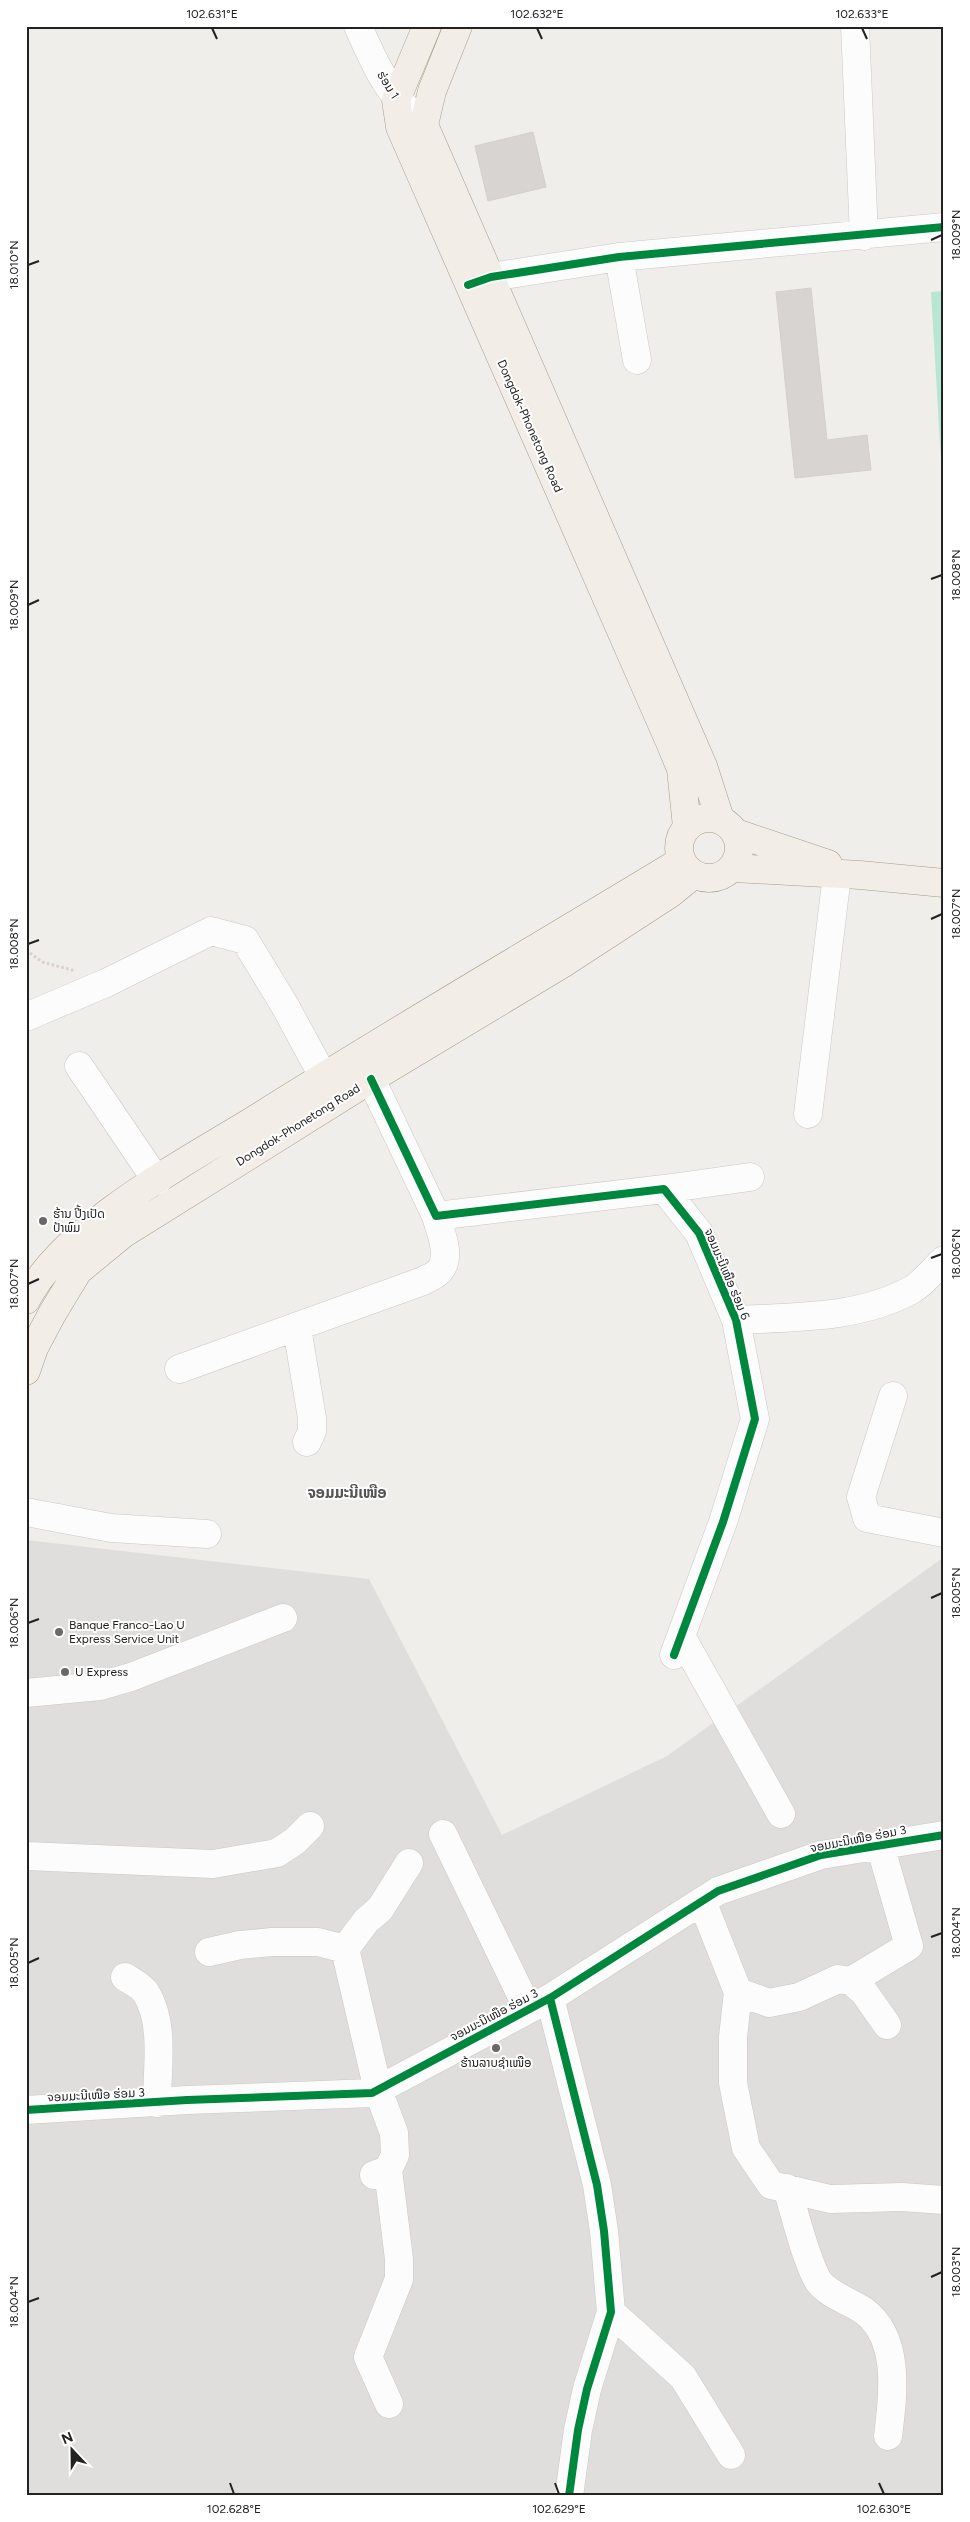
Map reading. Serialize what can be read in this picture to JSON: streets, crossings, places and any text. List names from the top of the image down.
{
  "streets": {
    "main road": ["Dongdok-Phonetong Road"],
    "street": ["ຮ່ອມ 1", "ຈອມມະນີເໜືອ ຮ່ອມ 6", "ຈອມມະນີເໜືອ ຮ່ອມ 3"]
  },
  "crossings": [
    ["ຮ່ອມ 1", "Dongdok-Phonetong Road"]
  ],
  "districts": ["ຈອມມະນີເໜືອ"],
  "places": [
    "ຮ້ານ ປີ້ງເປັດ ປ້າພົມ",
    "Banque Franco-Lao U Express Service Unit",
    "U Express",
    "ຮ້ານລາບຊຳເໜືອ"
  ],
  "north": "top",
  "coordinates": [
    "102.631°E",
    "102.632°E",
    "102.633°E",
    "18.009°N",
    "18.010°N",
    "18.008°N",
    "18.007°N",
    "18.006°N",
    "18.005°N",
    "18.004°N",
    "18.003°N",
    "102.628°E",
    "102.629°E",
    "102.630°E"
  ]
}
